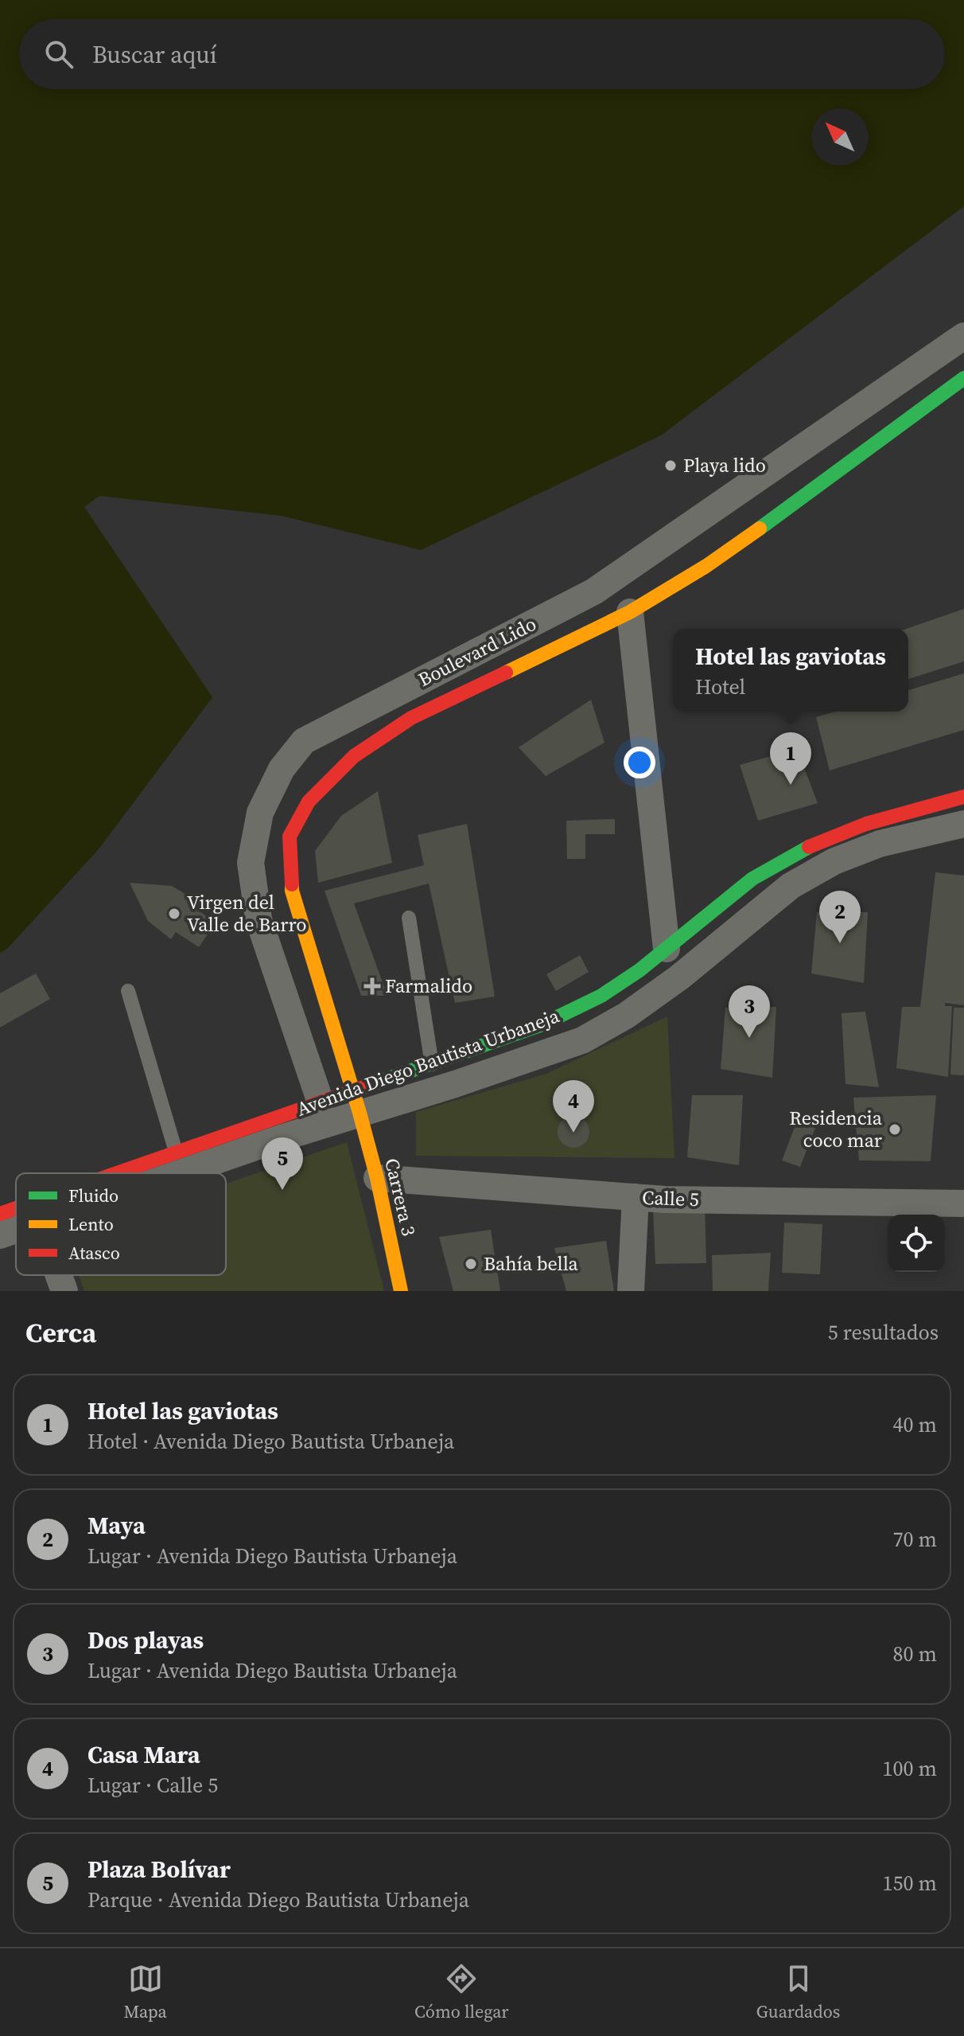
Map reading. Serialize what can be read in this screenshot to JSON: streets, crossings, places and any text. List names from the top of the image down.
{
  "streets": {
    "street": [
      "Boulevard Lido",
      "Avenida Diego Bautista Urbaneja",
      "Carrera 3",
      "Calle 5"
    ]
  },
  "crossings": [
    ["Boulevard Lido", "Avenida Diego Bautista Urbaneja"],
    ["Boulevard Lido", "Carrera 3"],
    ["Avenida Diego Bautista Urbaneja", "Carrera 3"],
    ["Carrera 3", "Calle 5"]
  ],
  "places": {
    "other": [
      "Playa lido",
      "Virgen del Valle de Barro",
      "Residencia coco mar",
      "Bahía bella"
    ],
    "health": ["Farmalido"]
  },
  "legend": ["Fluido", "Lento", "Atasco"],
  "north": "top left",
  "page": {
    "search": "Buscar aquí",
    "popup": ["Hotel las gaviotas", "Hotel"],
    "pins": [
      "1",
      "2",
      "3",
      "4",
      "5"
    ],
    "heading": ["Cerca", "5 resultados"],
    "list": [
      {
        "mark": "1",
        "name": "Hotel las gaviotas",
        "note": "Hotel · Avenida Diego Bautista Urbaneja",
        "value": "40 m"
      },
      {
        "mark": "2",
        "name": "Maya",
        "note": "Lugar · Avenida Diego Bautista Urbaneja",
        "value": "70 m"
      },
      {
        "mark": "3",
        "name": "Dos playas",
        "note": "Lugar · Avenida Diego Bautista Urbaneja",
        "value": "80 m"
      },
      {
        "mark": "4",
        "name": "Casa Mara",
        "note": "Lugar · Calle 5",
        "value": "100 m"
      },
      {
        "mark": "5",
        "name": "Plaza Bolívar",
        "note": "Parque · Avenida Diego Bautista Urbaneja",
        "value": "150 m"
      }
    ],
    "nav": ["Mapa", "Cómo llegar", "Guardados"]
  }
}
